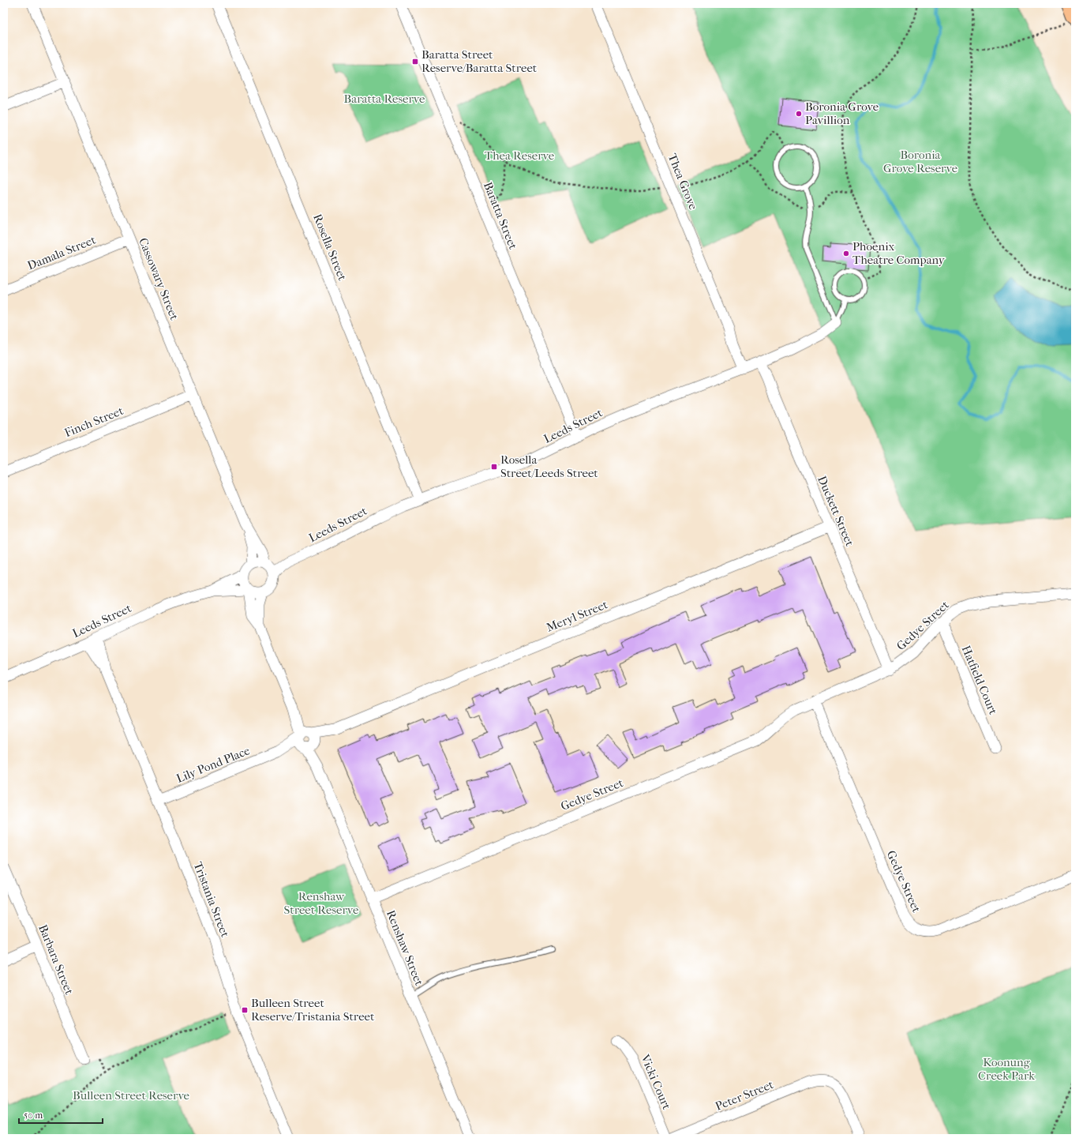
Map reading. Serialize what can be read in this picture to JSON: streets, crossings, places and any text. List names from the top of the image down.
{
  "streets": {
    "street": [
      "Thea Grove",
      "Baratta Street",
      "Rosella Street",
      "Damala Street",
      "Cassowary Street",
      "Finch Street",
      "Leeds Street",
      "Duckett Street",
      "Meryl Street",
      "Gedye Street",
      "Hatfield Court",
      "Lily Pond Place",
      "Tristania Street",
      "Renshaw Street",
      "Barbara Street",
      "Vicki Court",
      "Peter Street"
    ]
  },
  "crossings": [
    ["Thea Grove", "Leeds Street"],
    ["Baratta Street", "Leeds Street"],
    ["Rosella Street", "Leeds Street"],
    ["Damala Street", "Cassowary Street"],
    ["Cassowary Street", "Finch Street"],
    ["Cassowary Street", "Leeds Street"],
    ["Leeds Street", "Duckett Street"],
    ["Leeds Street", "Tristania Street"],
    ["Duckett Street", "Meryl Street"],
    ["Duckett Street", "Gedye Street"],
    ["Meryl Street", "Lily Pond Place"],
    ["Meryl Street", "Renshaw Street"],
    ["Gedye Street", "Hatfield Court"],
    ["Gedye Street", "Renshaw Street"],
    ["Lily Pond Place", "Tristania Street"],
    ["Lily Pond Place", "Renshaw Street"]
  ],
  "parks": [
    "Baratta Reserve",
    "Boronia Grove Reserve",
    "Thea Reserve",
    "Renshaw Street Reserve",
    "Koonung Creek Park",
    "Bulleen Street Reserve"
  ],
  "places": {
    "transit": ["Baratta Street Reserve/Baratta Street", "Rosella Street/Leeds Street", "Bulleen Street Reserve/Tristania Street"],
    "other": ["Boronia Grove Pavillion", "Phoenix Theatre Company"]
  },
  "scale_bar": "50 m"
}
